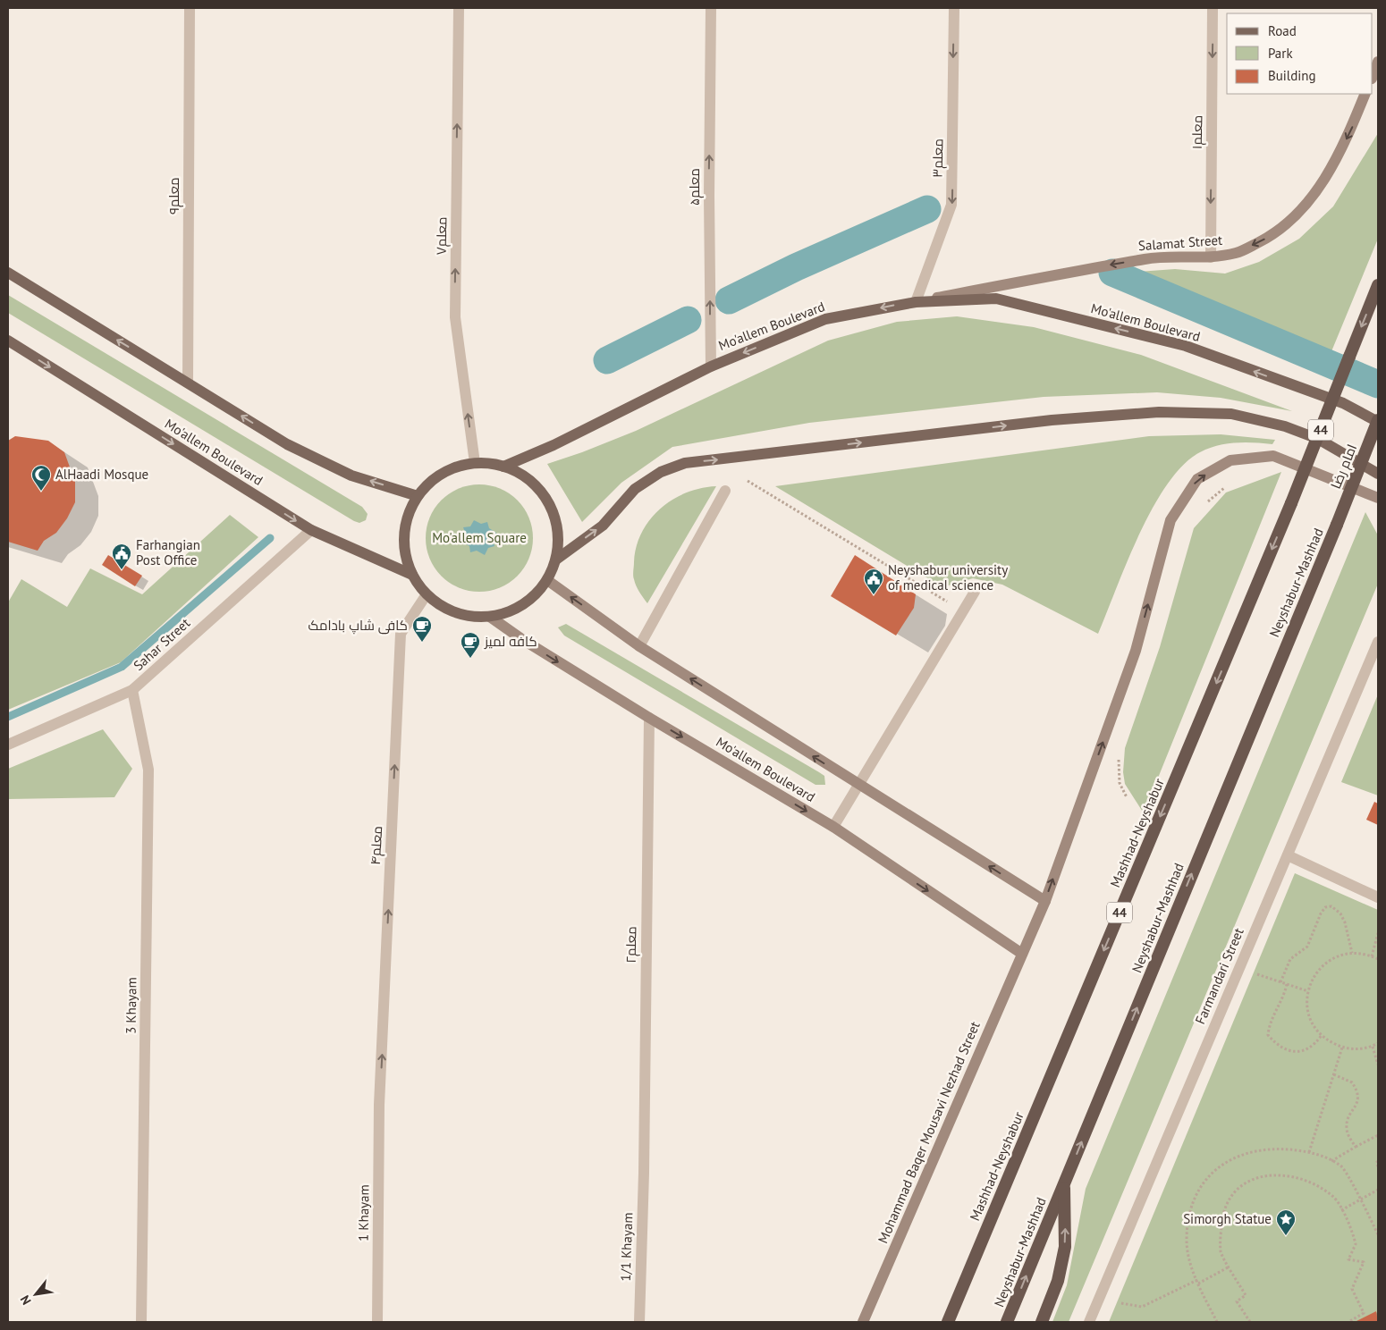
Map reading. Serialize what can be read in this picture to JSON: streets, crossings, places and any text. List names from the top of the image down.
{
  "streets": {
    "highway": [
      "44",
      "امام رضا",
      "Neyshabur-Mashhad",
      "Mashhad-Neyshabur"
    ],
    "main road": ["Salamat Street", "Mo'allem Boulevard", "Mohammad Baqer Mousavi Nezhad Street"],
    "street": [
      "معلم۱",
      "معلم۳",
      "معلم۵",
      "معلم۹",
      "معلم۷",
      "Sahar Street",
      "معلم۴",
      "معلم۲",
      "Farmandari Street",
      "3 Khayam",
      "1 Khayam",
      "1/1 Khayam"
    ]
  },
  "crossings": [
    ["معلم۱", "Salamat Street"],
    ["معلم۳", "Salamat Street"],
    ["معلم۳", "Mo'allem Boulevard"],
    ["معلم۵", "Mo'allem Boulevard"],
    ["معلم۷", "Mo'allem Boulevard"],
    ["معلم۷", "معلم۴"],
    ["Salamat Street", "Mo'allem Boulevard"],
    ["Mo'allem Boulevard", "امام رضا"],
    ["Mo'allem Boulevard", "Sahar Street"],
    ["Mo'allem Boulevard", "معلم۴"],
    ["Mo'allem Boulevard", "معلم۲"],
    ["Mo'allem Boulevard", "Mohammad Baqer Mousavi Nezhad Street"],
    ["امام رضا", "Neyshabur-Mashhad"],
    ["Sahar Street", "3 Khayam"],
    ["معلم۴", "1 Khayam"],
    ["معلم۲", "1/1 Khayam"]
  ],
  "one_way": [
    "معلم۱",
    "معلم۳",
    "معلم۵",
    "معلم۷",
    "Salamat Street",
    "Neyshabur-Mashhad",
    "Mashhad-Neyshabur",
    "معلم۴",
    "Mohammad Baqer Mousavi Nezhad Street"
  ],
  "parks": ["Mo'allem Square"],
  "places": {
    "mosque": ["AlHaadi Mosque"],
    "public building": ["Farhangian Post Office", "Neyshabur university of medical science"],
    "cafe": ["کافی شاپ بادامک", "کافه لمیز"],
    "place": ["Simorgh Statue"]
  },
  "legend": ["Road", "Park", "Building"],
  "north": "bottom left"
}
